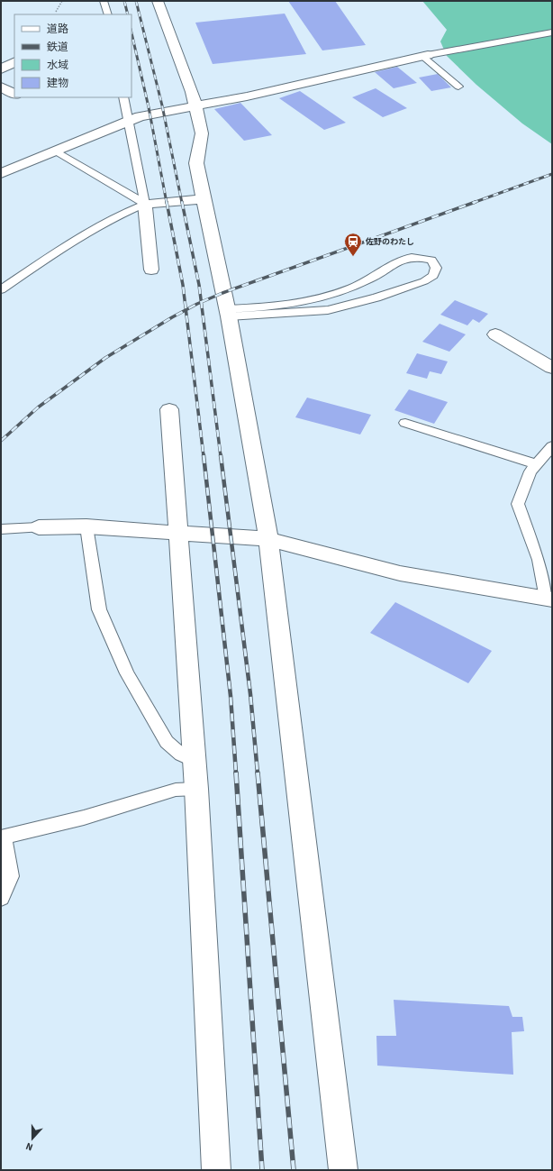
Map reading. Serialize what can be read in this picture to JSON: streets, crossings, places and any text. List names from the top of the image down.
{
  "places": {
    "station": ["佐野のわたし"]
  },
  "legend": [
    "道路",
    "鉄道",
    "水域",
    "建物"
  ],
  "north": "bottom"
}
